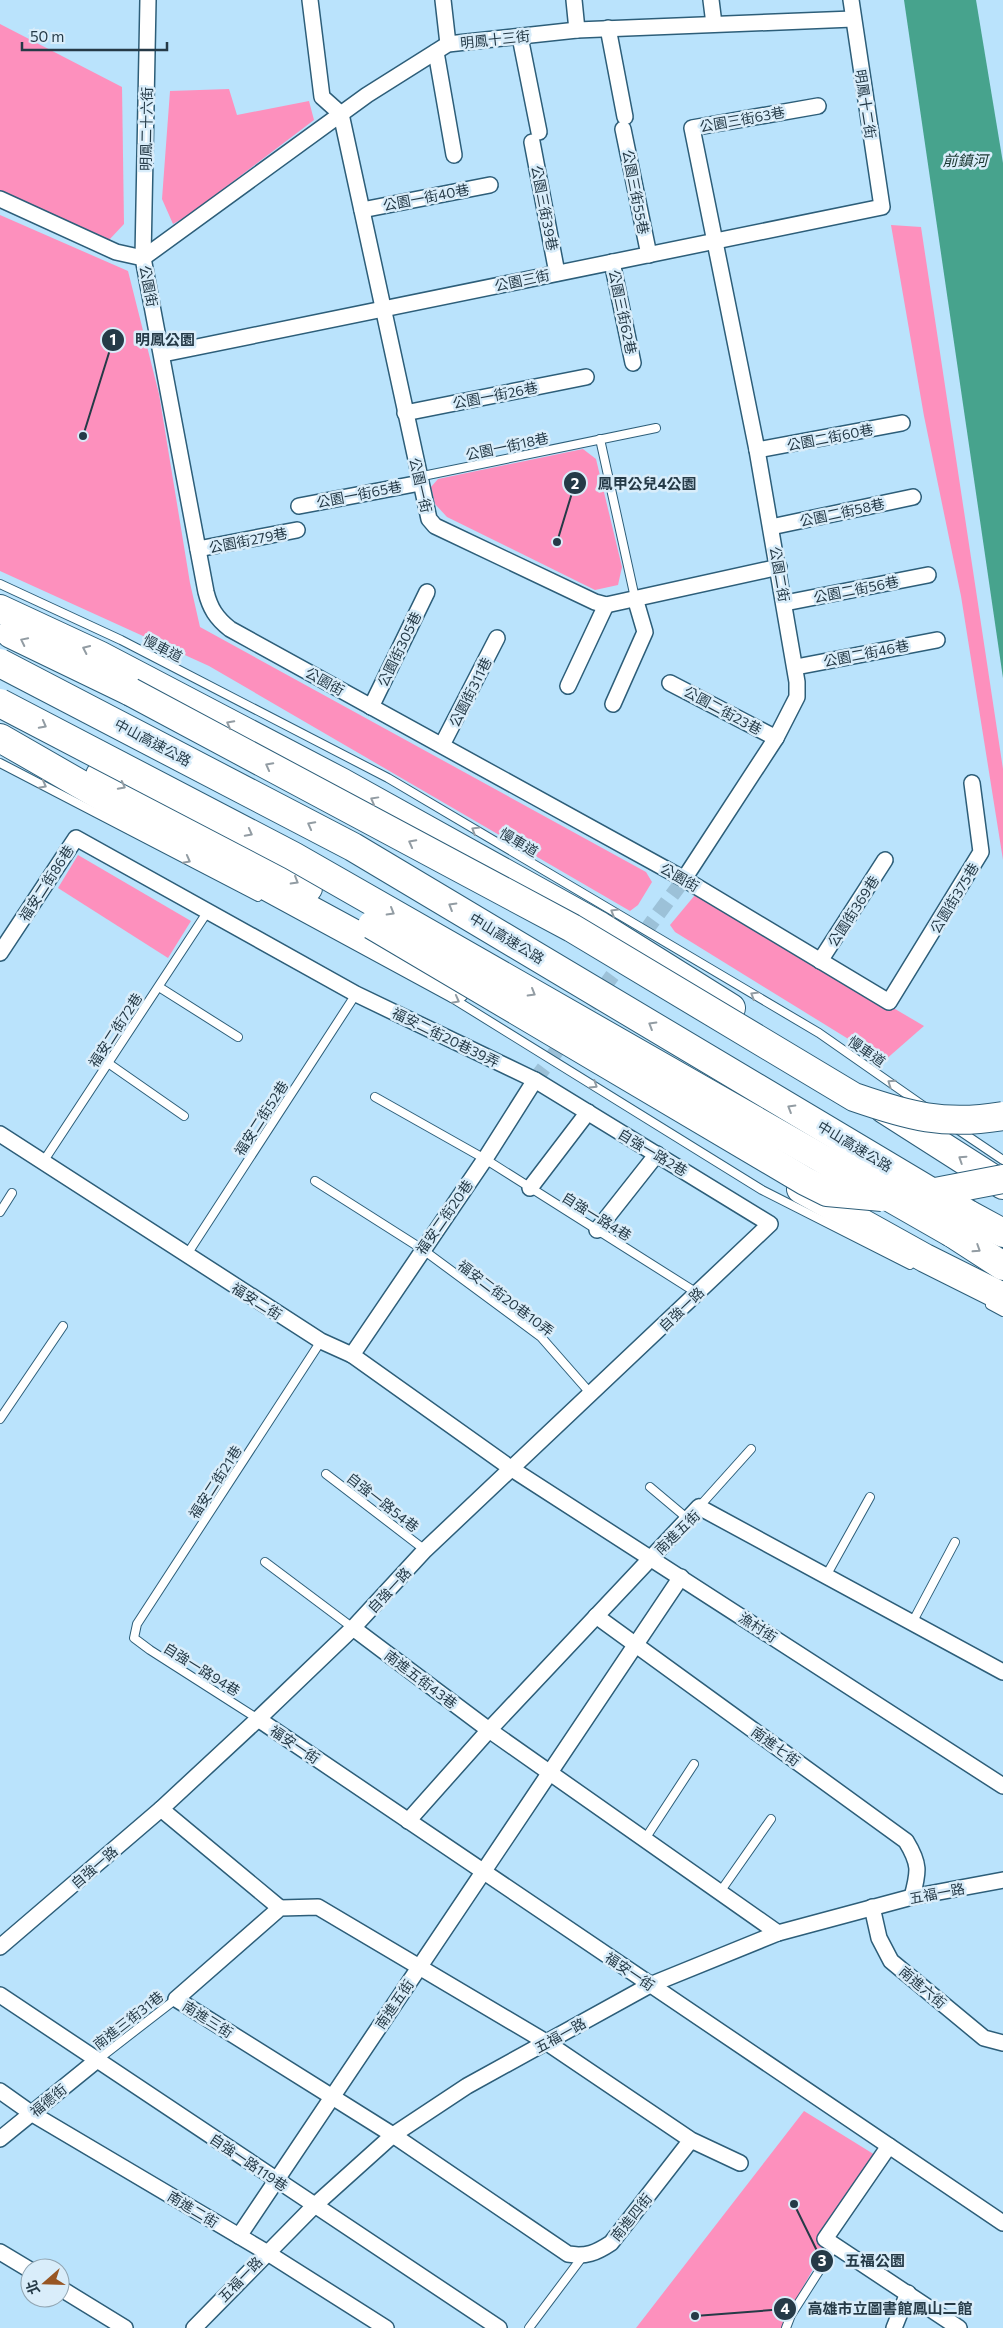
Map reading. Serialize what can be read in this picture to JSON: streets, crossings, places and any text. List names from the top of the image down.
{
  "streets": {
    "highway": ["中山高速公路"],
    "street": [
      "明鳳十三街",
      "明鳳十二街",
      "公園三街63巷",
      "明鳳二十六街",
      "公園三街55巷",
      "公園一街40巷",
      "公園三街39巷",
      "公園三街",
      "公園街",
      "公園三街62巷",
      "公園一街26巷",
      "公園二街60巷",
      "公園一街",
      "公園一街65巷",
      "公園二街58巷",
      "公園街279巷",
      "公園二街",
      "公園二街56巷",
      "公園街305巷",
      "公園二街46巷",
      "公園街311巷",
      "公園二街23巷",
      "福安二街86巷",
      "公園街375巷",
      "公園街369巷",
      "福安二街20巷39弄",
      "自強一路2巷",
      "福安二街20巷",
      "福安二街",
      "自強一路",
      "南進五街",
      "漁村街",
      "南進五街43巷",
      "福安一街",
      "南進七街",
      "五福一路",
      "南進六街",
      "南進三街",
      "福德街",
      "自強一路119巷",
      "南進二街",
      "南進四街"
    ],
    "lane": [
      "公園一街18巷",
      "慢車道",
      "福安二街72巷",
      "福安二街52巷",
      "自強一路4巷",
      "福安二街20巷10弄",
      "福安二街21巷",
      "自強一路54巷",
      "自強一路94巷",
      "南進三街31巷"
    ]
  },
  "crossings": [
    ["明鳳十三街", "明鳳十二街"],
    ["明鳳十三街", "明鳳二十六街"],
    ["明鳳十三街", "公園三街55巷"],
    ["明鳳十三街", "公園三街39巷"],
    ["明鳳十三街", "公園街"],
    ["明鳳十三街", "公園一街"],
    ["明鳳十二街", "公園三街"],
    ["公園三街63巷", "公園三街"],
    ["公園三街63巷", "公園二街"],
    ["明鳳二十六街", "公園街"],
    ["公園三街55巷", "公園三街"],
    ["公園一街40巷", "公園一街"],
    ["公園三街39巷", "公園三街"],
    ["公園三街", "公園街"],
    ["公園三街", "公園三街62巷"],
    ["公園三街", "公園一街"],
    ["公園三街", "公園二街"],
    ["公園街", "公園街279巷"],
    ["公園街", "公園二街"],
    ["公園街", "公園街305巷"],
    ["公園街", "公園街311巷"],
    ["公園街", "公園街375巷"],
    ["公園街", "公園街369巷"],
    ["公園一街26巷", "公園一街"],
    ["公園二街60巷", "公園二街"],
    ["公園一街18巷", "公園一街"],
    ["公園一街18巷", "公園一街65巷"],
    ["公園一街", "公園一街65巷"],
    ["公園二街58巷", "公園二街"],
    ["公園二街", "公園二街56巷"],
    ["公園二街", "公園二街46巷"],
    ["公園二街", "公園二街23巷"],
    ["福安二街86巷", "福安二街20巷39弄"],
    ["福安二街72巷", "福安二街20巷39弄"],
    ["福安二街72巷", "福安二街"],
    ["福安二街20巷39弄", "福安二街52巷"],
    ["福安二街20巷39弄", "自強一路2巷"],
    ["福安二街20巷39弄", "福安二街20巷"],
    ["福安二街52巷", "福安二街"],
    ["自強一路2巷", "福安二街20巷"],
    ["自強一路2巷", "自強一路"],
    ["自強一路4巷", "福安二街20巷"],
    ["自強一路4巷", "自強一路"],
    ["福安二街20巷", "福安二街20巷10弄"],
    ["福安二街20巷", "福安二街"],
    ["福安二街20巷10弄", "自強一路"],
    ["福安二街", "自強一路"],
    ["福安二街", "福安二街21巷"],
    ["福安二街", "漁村街"],
    ["自強一路", "自強一路54巷"],
    ["自強一路", "漁村街"],
    ["自強一路", "自強一路94巷"],
    ["自強一路", "南進五街43巷"],
    ["自強一路", "福安一街"],
    ["福安二街21巷", "自強一路94巷"],
    ["南進五街", "漁村街"],
    ["南進五街", "南進五街43巷"],
    ["南進五街", "福安一街"],
    ["南進五街", "南進七街"],
    ["南進五街", "南進三街"],
    ["南進五街", "自強一路119巷"],
    ["南進五街", "南進二街"],
    ["自強一路94巷", "福安一街"],
    ["福安一街", "五福一路"],
    ["南進七街", "五福一路"],
    ["五福一路", "南進六街"],
    ["五福一路", "自強一路119巷"],
    ["五福一路", "南進二街"],
    ["南進三街", "南進三街31巷"],
    ["南進三街31巷", "福德街"],
    ["南進三街31巷", "自強一路119巷"],
    ["福德街", "自強一路119巷"],
    ["福德街", "南進二街"]
  ],
  "one_way": ["慢車道"],
  "water": ["前鎮河"],
  "places": [
    "明鳳公園",
    "鳳甲公兒4公園",
    "五福公園",
    "高雄市立圖書館鳳山二館"
  ],
  "scale_bar": "50 m",
  "north": "left"
}
